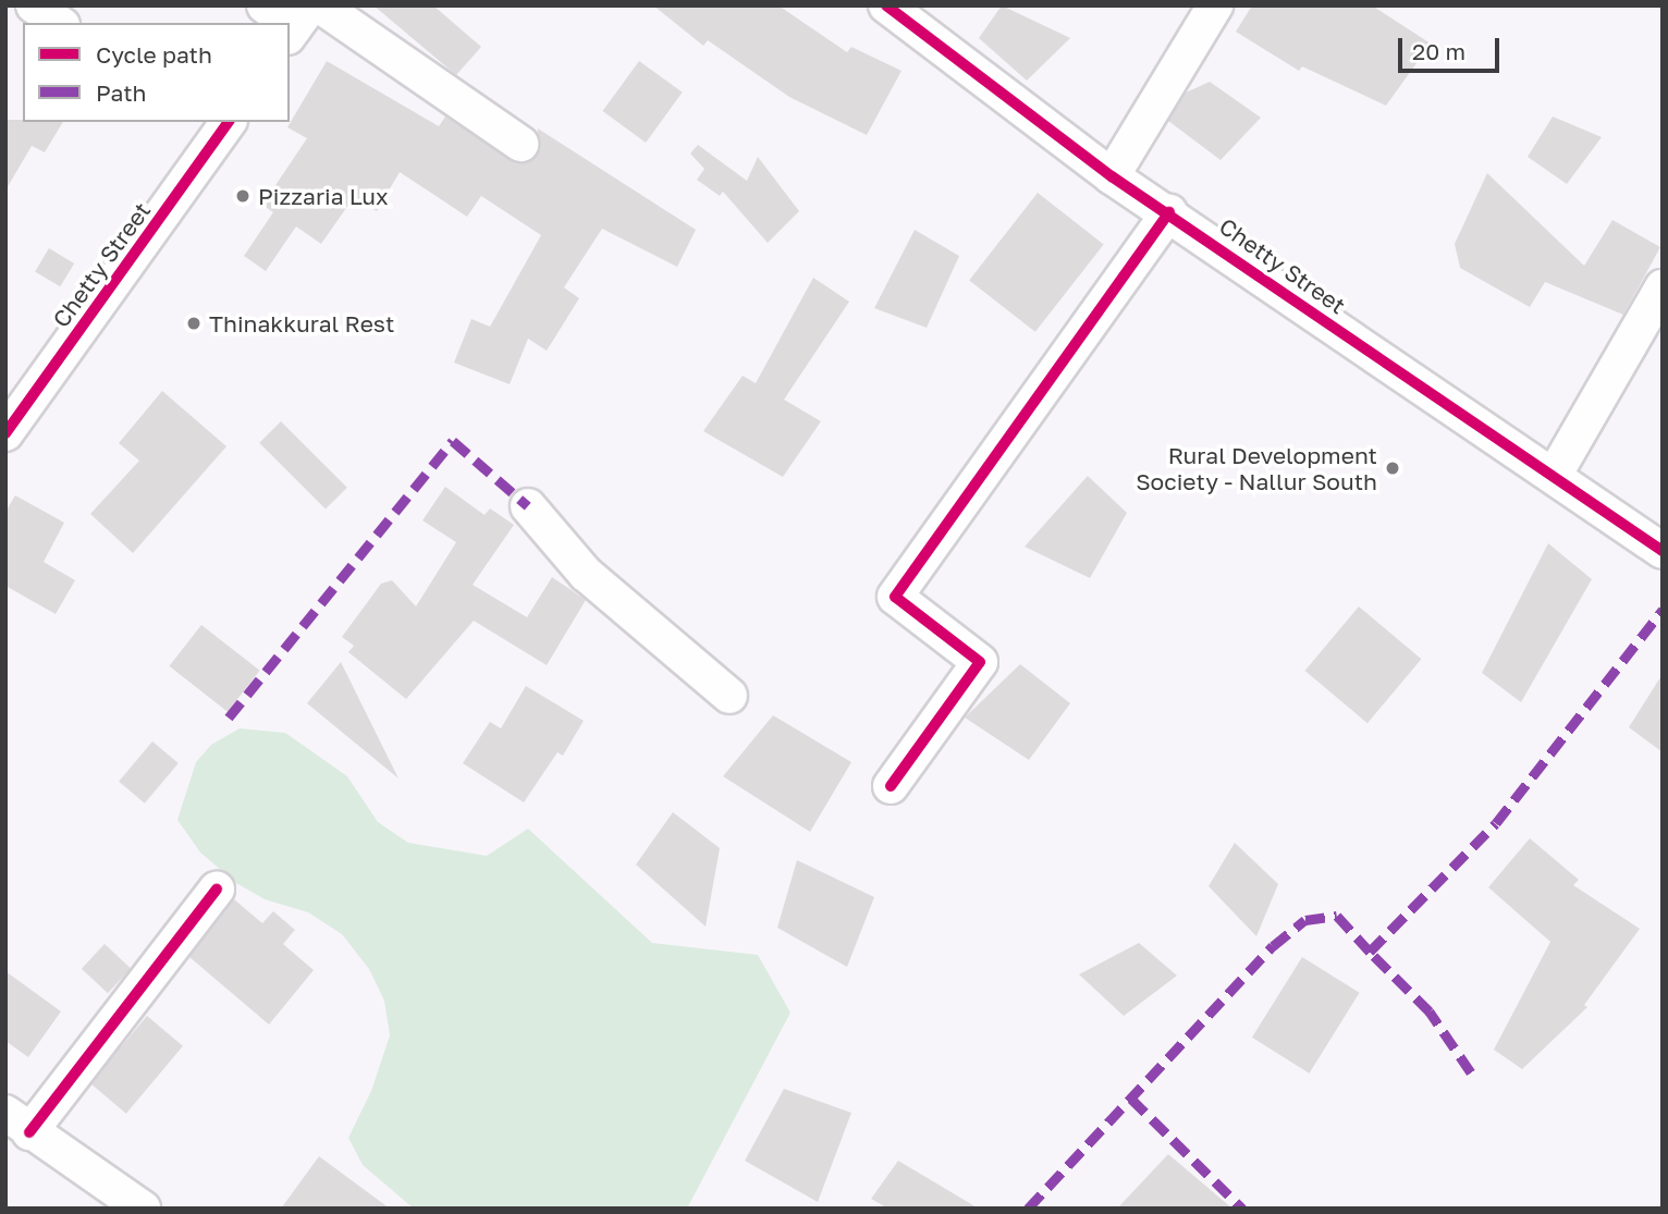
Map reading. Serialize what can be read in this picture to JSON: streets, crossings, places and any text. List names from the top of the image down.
{
  "streets": {
    "street": ["Chetty Street"]
  },
  "places": ["Pizzaria Lux", "Thinakkural Rest", "Rural Development Society - Nallur South"],
  "legend": ["Cycle path", "Path"],
  "scale_bar": "20 m"
}
